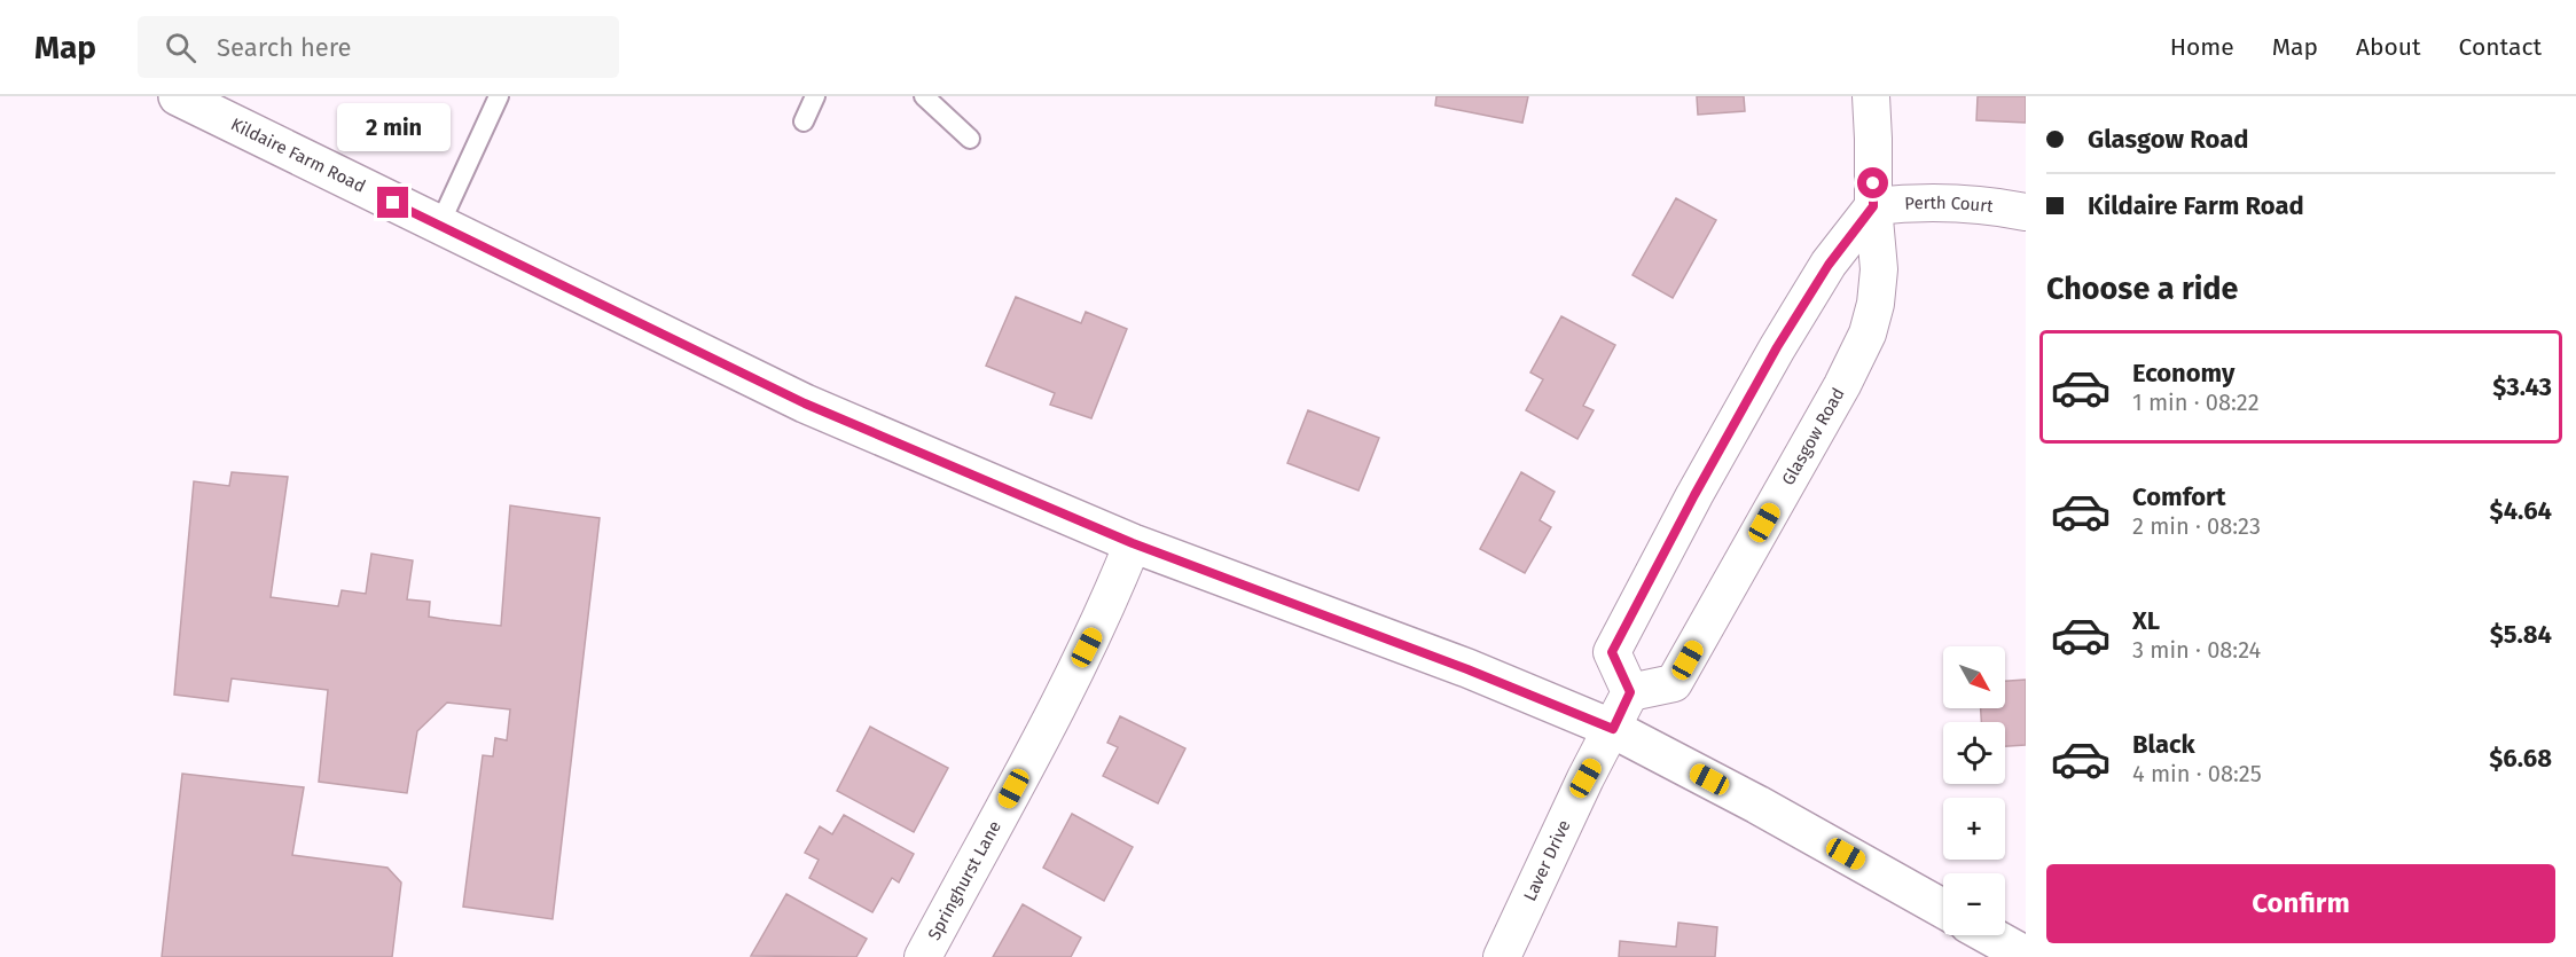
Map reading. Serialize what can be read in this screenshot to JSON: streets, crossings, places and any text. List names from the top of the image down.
{
  "streets": {
    "main road": ["Kildaire Farm Road"],
    "street": [
      "Perth Court",
      "Glasgow Road",
      "Laver Drive",
      "Springhurst Lane"
    ]
  },
  "crossings": [
    ["Kildaire Farm Road", "Laver Drive"],
    ["Kildaire Farm Road", "Springhurst Lane"],
    ["Perth Court", "Glasgow Road"]
  ],
  "north": "bottom right",
  "page": {
    "header": "Map",
    "search": "Search here",
    "nav": [
      "Home",
      "Map",
      "About",
      "Contact"
    ],
    "banner": ["Glasgow Road", "Kildaire Farm Road"],
    "bubble": "2 min",
    "heading": "Choose a ride",
    "list": [
      {
        "name": "Economy",
        "note": "1 min · 08:22",
        "value": "$3.43"
      },
      {
        "name": "Comfort",
        "note": "2 min · 08:23",
        "value": "$4.64"
      },
      {
        "name": "XL",
        "note": "3 min · 08:24",
        "value": "$5.84"
      },
      {
        "name": "Black",
        "note": "4 min · 08:25",
        "value": "$6.68"
      }
    ],
    "map_buttons": ["+", "−"],
    "buttons": "Confirm"
  }
}
